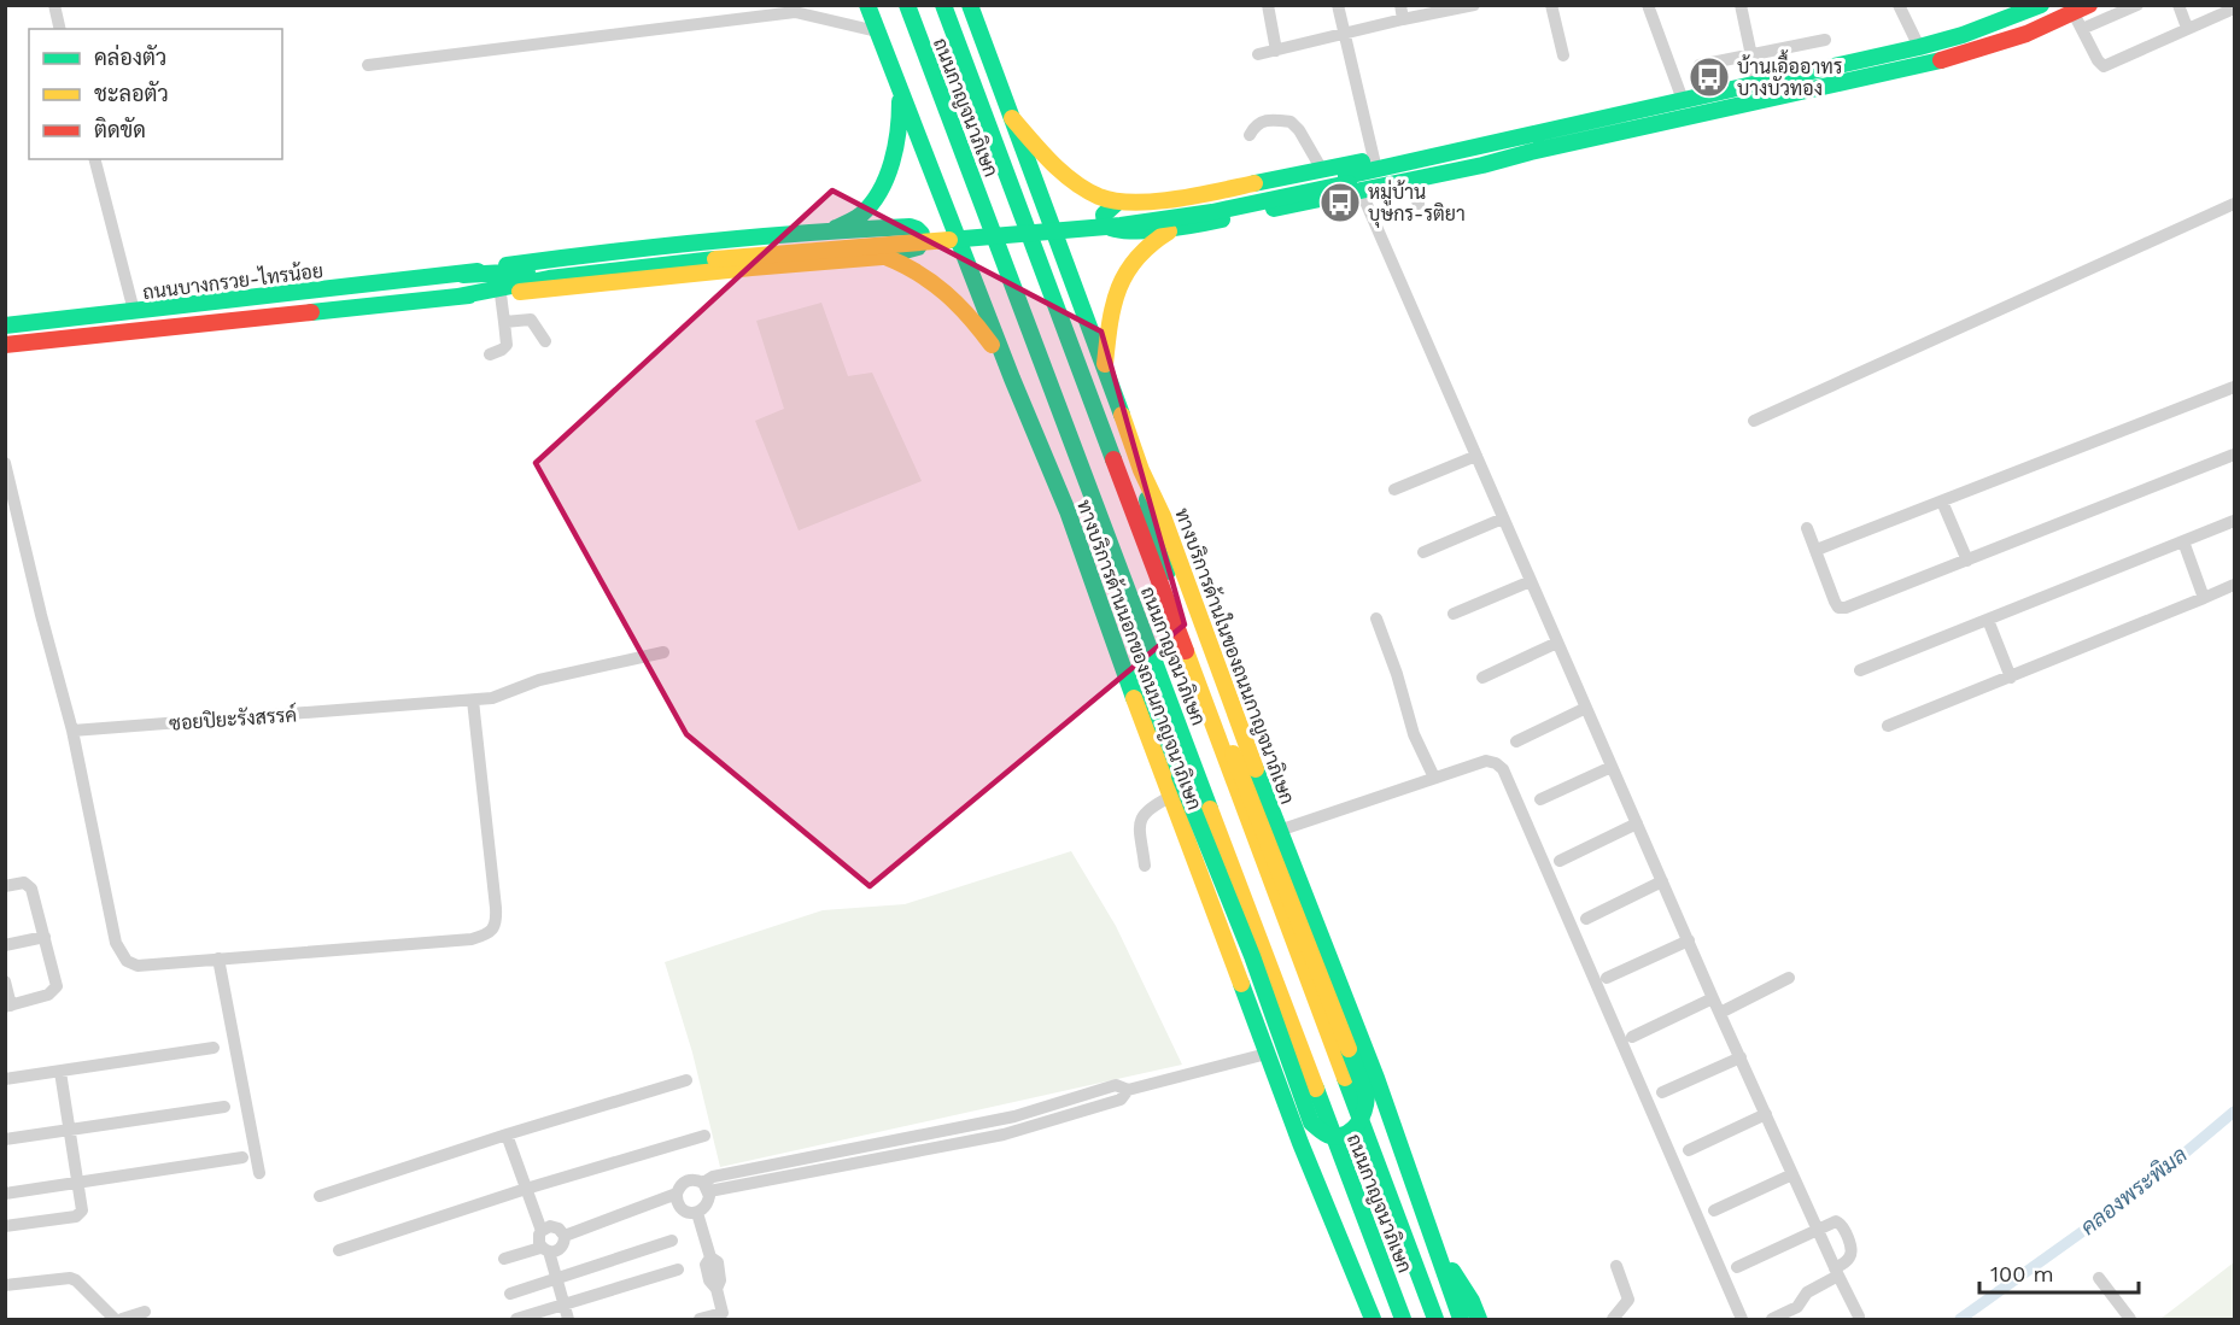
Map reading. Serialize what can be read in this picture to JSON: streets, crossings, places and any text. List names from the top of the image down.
{
  "streets": {
    "main road": [
      "ถนนกาญจนาภิเษก",
      "ถนนบางกรวย-ไทรน้อย",
      "ทางบริการด้านนอกของถนนกาญจนาภิเษก",
      "ทางบริการด้านในของถนนกาญจนาภิเษก"
    ],
    "street": ["ซอยปิยะรังสรรค์"]
  },
  "water": ["คลองพระพิมล"],
  "places": {
    "bus stop": ["บ้านเอื้ออาทร บางบัวทอง", "หมู่บ้าน บุษกร-รติยา"]
  },
  "legend": ["คล่องตัว", "ชะลอตัว", "ติดขัด"],
  "scale_bar": "100 m"
}
